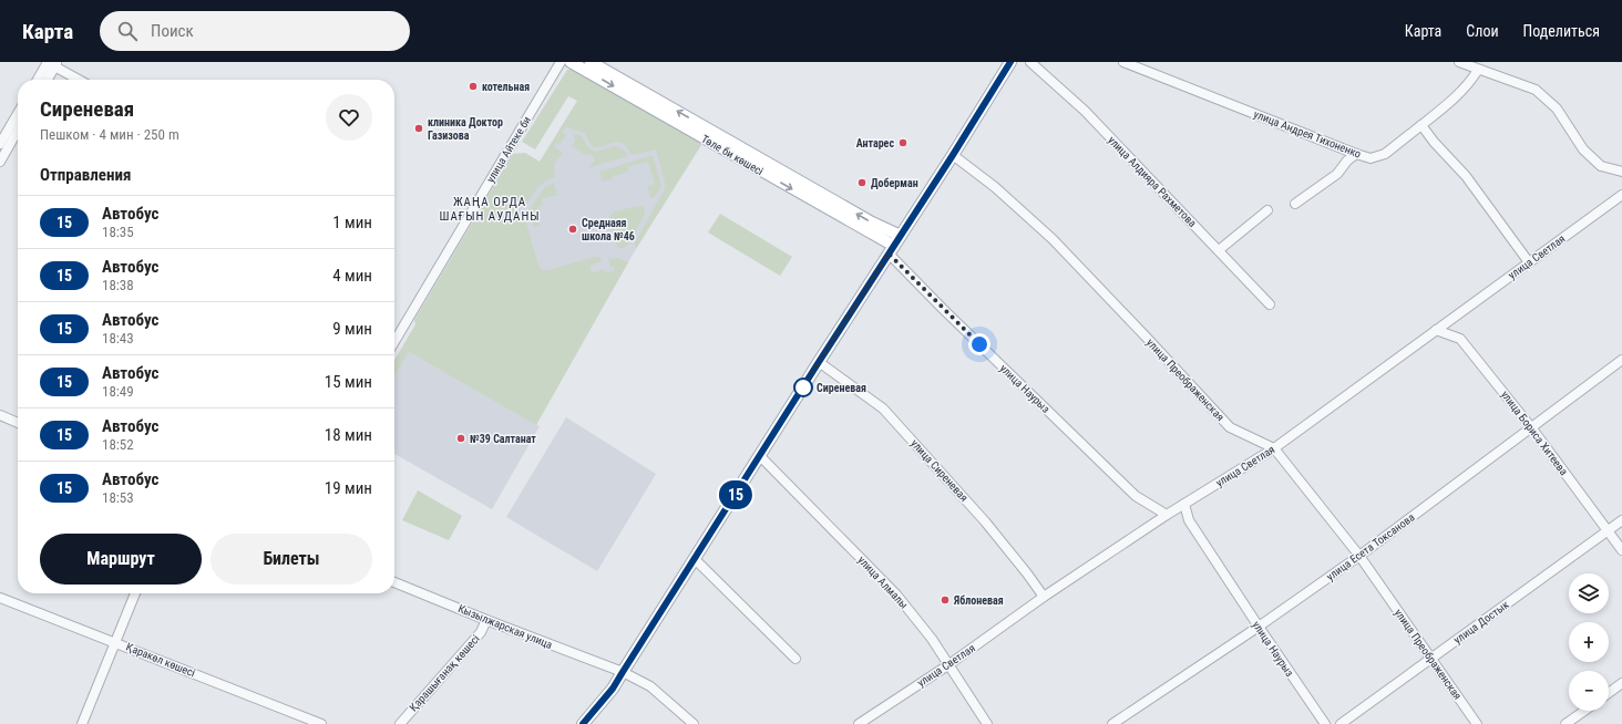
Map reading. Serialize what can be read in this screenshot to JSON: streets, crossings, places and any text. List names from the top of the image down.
{
  "streets": {
    "main road": ["Төле би көшесі"],
    "street": [
      "улица Андрея Тихоненко",
      "улица Айтеке би",
      "улица Алдияра Рахметова",
      "улица Светлая",
      "улица Преображенская",
      "улица Наурыз",
      "улица Бориса Хитеева",
      "улица Сиреневая",
      "улица Есета Токсанова",
      "улица Алмалы",
      "улица Достык",
      "Кызылжарская улица",
      "Қаракөл көшесі",
      "Қарашығанақ көшесі"
    ]
  },
  "crossings": [
    ["Төле би көшесі", "улица Наурыз"],
    ["улица Светлая", "улица Преображенская"],
    ["улица Светлая", "улица Наурыз"],
    ["улица Светлая", "улица Бориса Хитеева"],
    ["улица Светлая", "улица Сиреневая"],
    ["улица Светлая", "улица Алмалы"],
    ["улица Преображенская", "улица Есета Токсанова"],
    ["улица Преображенская", "улица Достык"],
    ["улица Наурыз", "улица Есета Токсанова"],
    ["улица Бориса Хитеева", "улица Есета Токсанова"],
    ["улица Бориса Хитеева", "улица Достык"],
    ["Кызылжарская улица", "Қарашығанақ көшесі"]
  ],
  "districts": ["ЖАҢА ОРДА ШАҒЫН АУДАНЫ"],
  "places": [
    "котельная",
    "клиника Доктор Газизова",
    "Антарес",
    "Доберман",
    "Среднаяя школа №46",
    "Сиреневая",
    "№39 Салтанат",
    "Яблоневая"
  ],
  "lines": ["bus line 15"],
  "page": {
    "header": "Карта",
    "search": "Поиск",
    "nav": ["Карта", "Слои", "Поделиться"],
    "on_map": "15",
    "heading": [
      ["Сиреневая", "Пешком · 4 мин · 250 m"],
      "Отправления"
    ],
    "list": [
      {
        "mark": "15",
        "name": "Автобус",
        "note": "18:35",
        "value": "1 мин"
      },
      {
        "mark": "15",
        "name": "Автобус",
        "note": "18:38",
        "value": "4 мин"
      },
      {
        "mark": "15",
        "name": "Автобус",
        "note": "18:43",
        "value": "9 мин"
      },
      {
        "mark": "15",
        "name": "Автобус",
        "note": "18:49",
        "value": "15 мин"
      },
      {
        "mark": "15",
        "name": "Автобус",
        "note": "18:52",
        "value": "18 мин"
      },
      {
        "mark": "15",
        "name": "Автобус",
        "note": "18:53",
        "value": "19 мин"
      }
    ],
    "buttons": ["Маршрут", "Билеты"],
    "map_buttons": ["+", "−"]
  }
}
